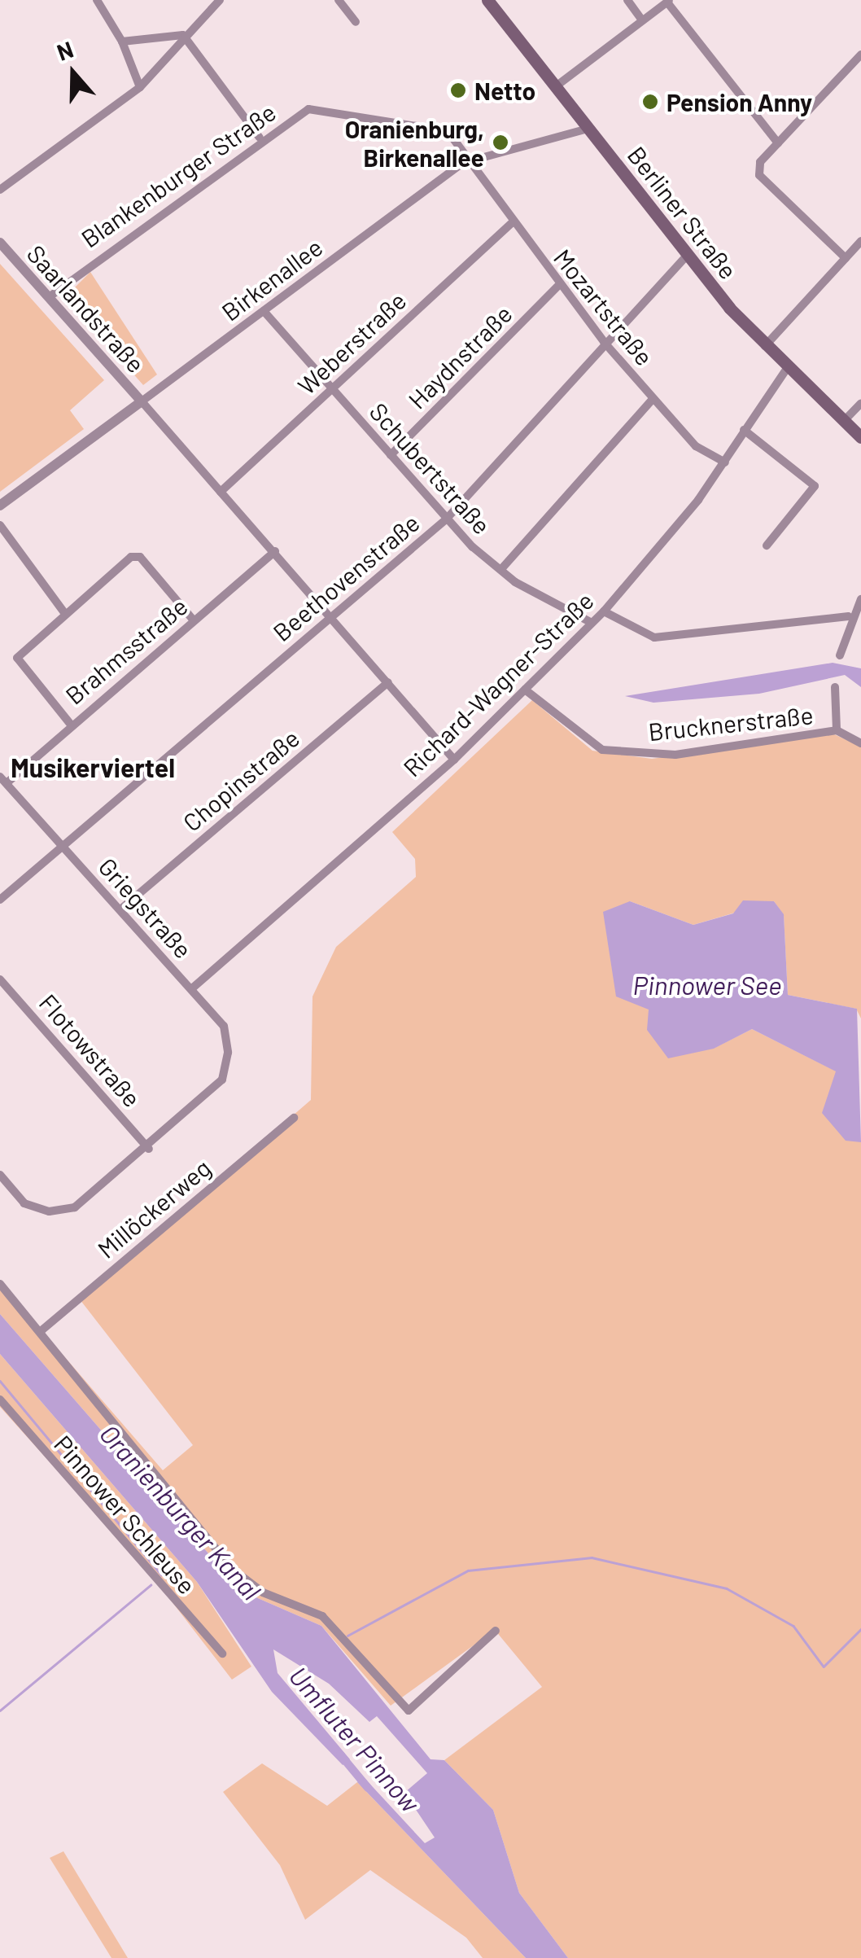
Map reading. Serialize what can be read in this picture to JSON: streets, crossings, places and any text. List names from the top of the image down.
{
  "streets": {
    "main road": ["Berliner Straße"],
    "street": [
      "Blankenburger Straße",
      "Birkenallee",
      "Mozartstraße",
      "Saarlandstraße",
      "Weberstraße",
      "Haydnstraße",
      "Schubertstraße",
      "Beethovenstraße",
      "Brahmsstraße",
      "Richard-Wagner-Straße",
      "Brucknerstraße",
      "Chopinstraße",
      "Griegstraße",
      "Flotowstraße",
      "Millöckerweg",
      "Pinnower Schleuse"
    ]
  },
  "crossings": [
    ["Blankenburger Straße", "Birkenallee"],
    ["Blankenburger Straße", "Mozartstraße"],
    ["Blankenburger Straße", "Saarlandstraße"],
    ["Berliner Straße", "Birkenallee"],
    ["Berliner Straße", "Beethovenstraße"],
    ["Berliner Straße", "Richard-Wagner-Straße"],
    ["Birkenallee", "Mozartstraße"],
    ["Birkenallee", "Saarlandstraße"],
    ["Birkenallee", "Schubertstraße"],
    ["Mozartstraße", "Weberstraße"],
    ["Mozartstraße", "Haydnstraße"],
    ["Mozartstraße", "Beethovenstraße"],
    ["Mozartstraße", "Richard-Wagner-Straße"],
    ["Weberstraße", "Schubertstraße"],
    ["Haydnstraße", "Schubertstraße"],
    ["Schubertstraße", "Beethovenstraße"],
    ["Schubertstraße", "Richard-Wagner-Straße"],
    ["Beethovenstraße", "Griegstraße"],
    ["Brahmsstraße", "Griegstraße"],
    ["Richard-Wagner-Straße", "Brucknerstraße"],
    ["Richard-Wagner-Straße", "Griegstraße"],
    ["Chopinstraße", "Griegstraße"],
    ["Griegstraße", "Flotowstraße"],
    ["Millöckerweg", "Pinnower Schleuse"]
  ],
  "districts": ["Musikerviertel"],
  "water": ["Pinnower See", "Oranienburger Kanal", "Umfluter Pinnow"],
  "places": ["Netto", "Pension Anny", "Oranienburg, Birkenallee"],
  "north": "top"
}
